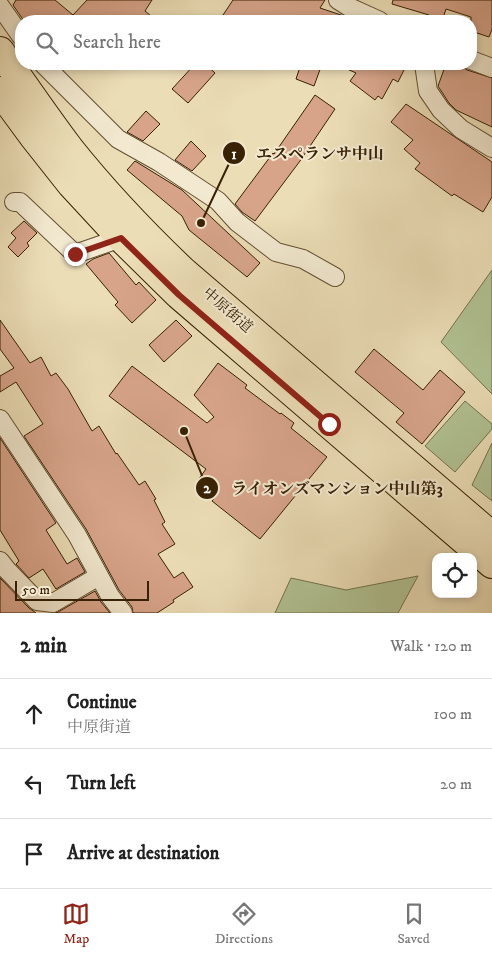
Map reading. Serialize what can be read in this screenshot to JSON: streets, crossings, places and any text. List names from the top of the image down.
{
  "streets": {
    "main road": ["中原街道"]
  },
  "places": ["エスペランサ中山", "ライオンズマンション中山第3"],
  "scale_bar": "50 m",
  "page": {
    "search": "Search here",
    "scale": "50 m",
    "heading": ["2 min", "Walk · 120 m"],
    "list": [
      ["Continue", "中原街道", "100 m"],
      ["Turn left", "20 m"],
      "Arrive at destination"
    ],
    "nav": ["Map", "Directions", "Saved"]
  }
}
